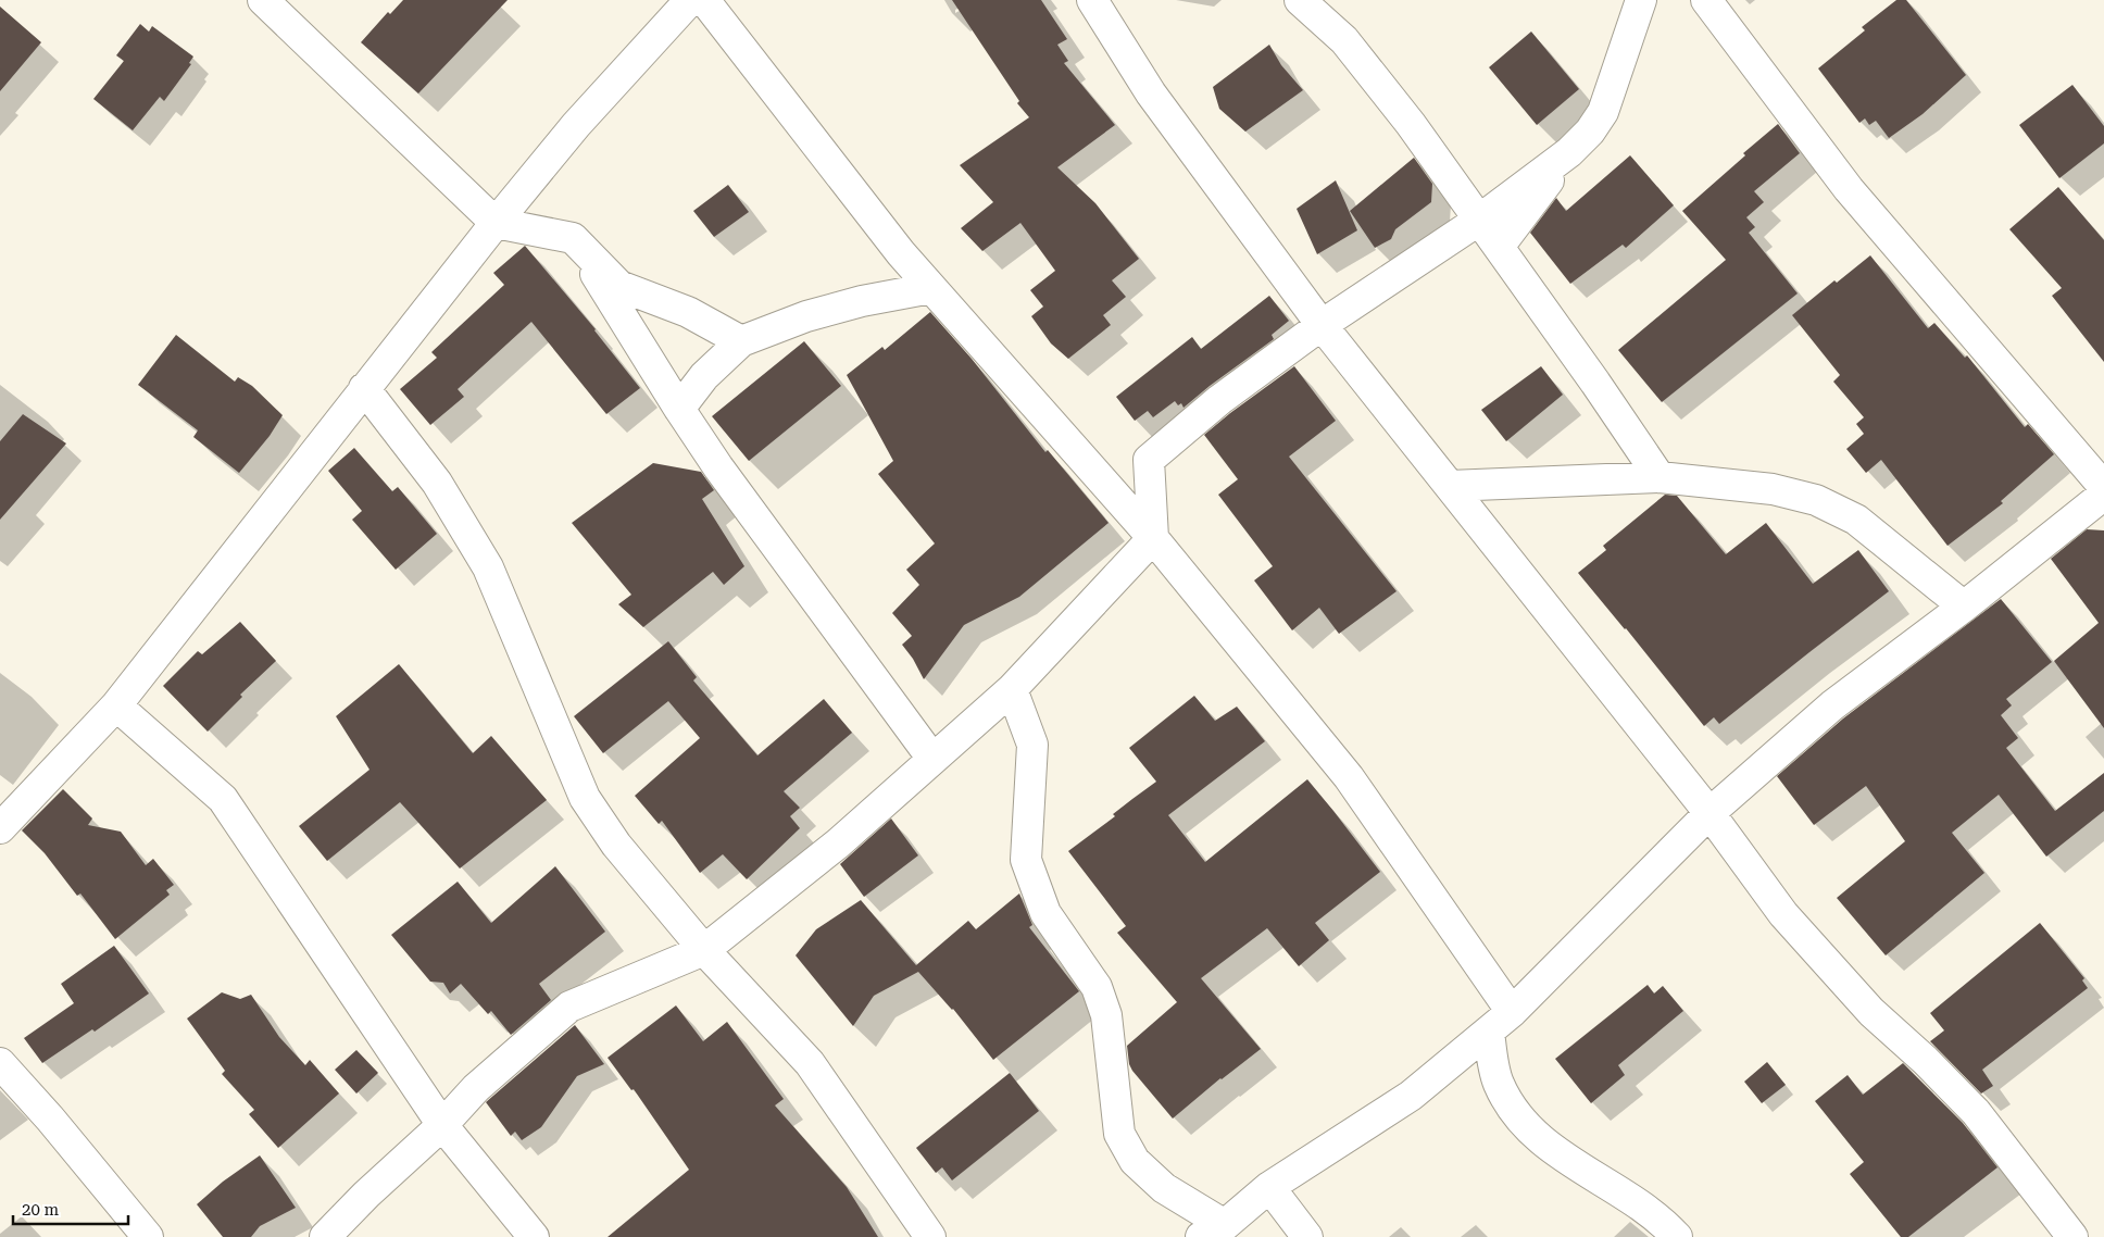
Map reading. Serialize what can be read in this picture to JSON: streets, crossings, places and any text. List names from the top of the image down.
{
  "scale_bar": "20 m"
}
